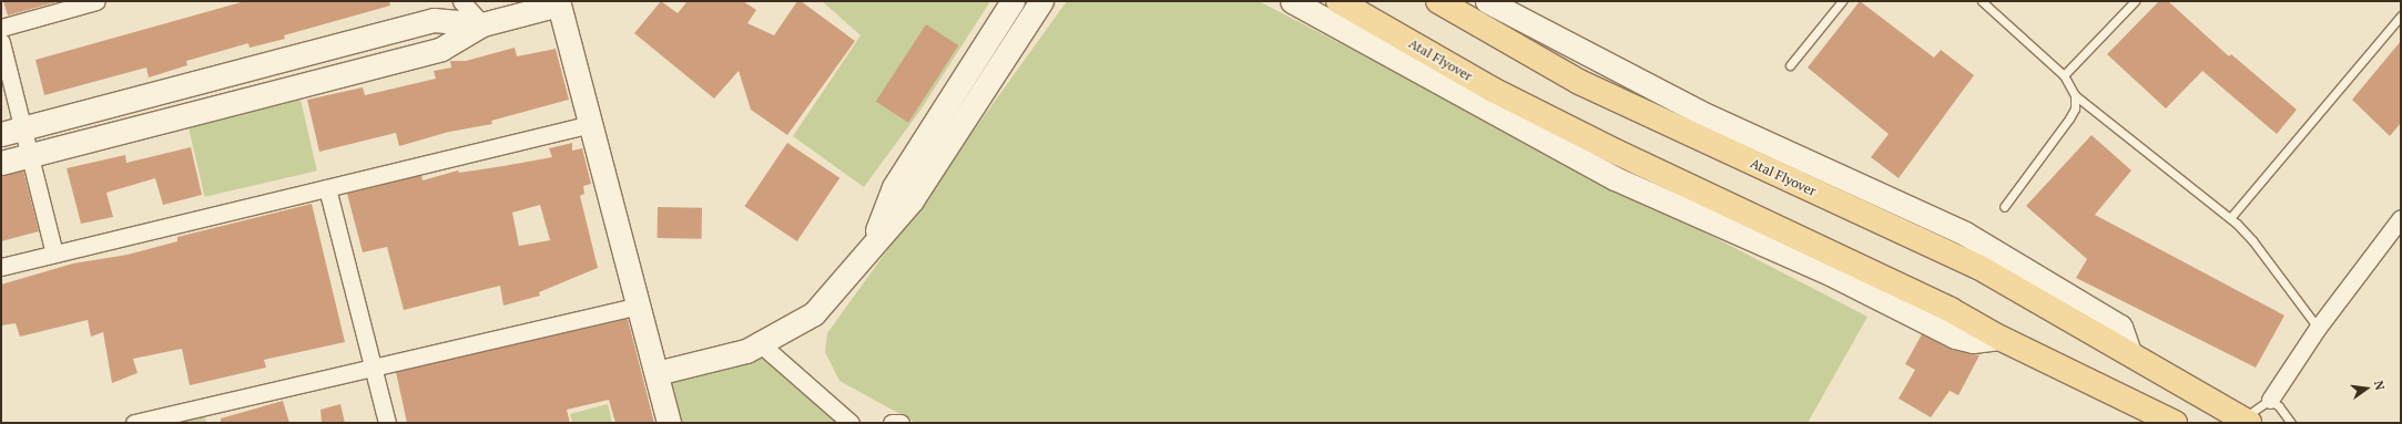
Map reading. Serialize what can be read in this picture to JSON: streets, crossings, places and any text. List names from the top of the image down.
{
  "streets": {
    "main road": ["Atal Flyover"]
  },
  "north": "right"
}
